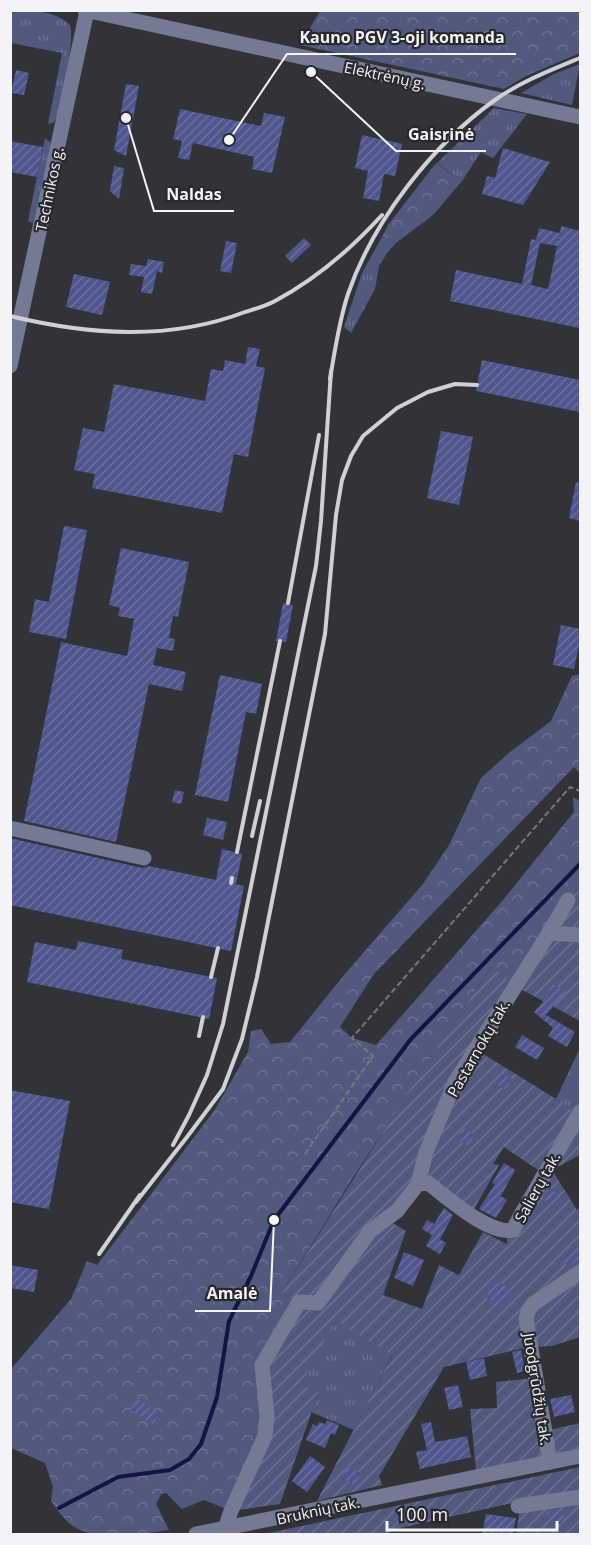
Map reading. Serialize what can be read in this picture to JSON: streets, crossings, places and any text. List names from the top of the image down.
{
  "streets": {
    "street": [
      "Elektrėnų g.",
      "Technikos g.",
      "Pastarnokų tak.",
      "Salierų tak.",
      "Juodgrūdžių tak.",
      "Bruknių tak."
    ]
  },
  "crossings": [
    ["Elektrėnų g.", "Technikos g."],
    ["Pastarnokų tak.", "Salierų tak."],
    ["Pastarnokų tak.", "Bruknių tak."],
    ["Juodgrūdžių tak.", "Bruknių tak."]
  ],
  "places": [
    "Gaisrinė",
    "Naldas",
    "Kauno PGV 3-oji komanda",
    "Amalė"
  ],
  "scale_bar": "100 m"
}
